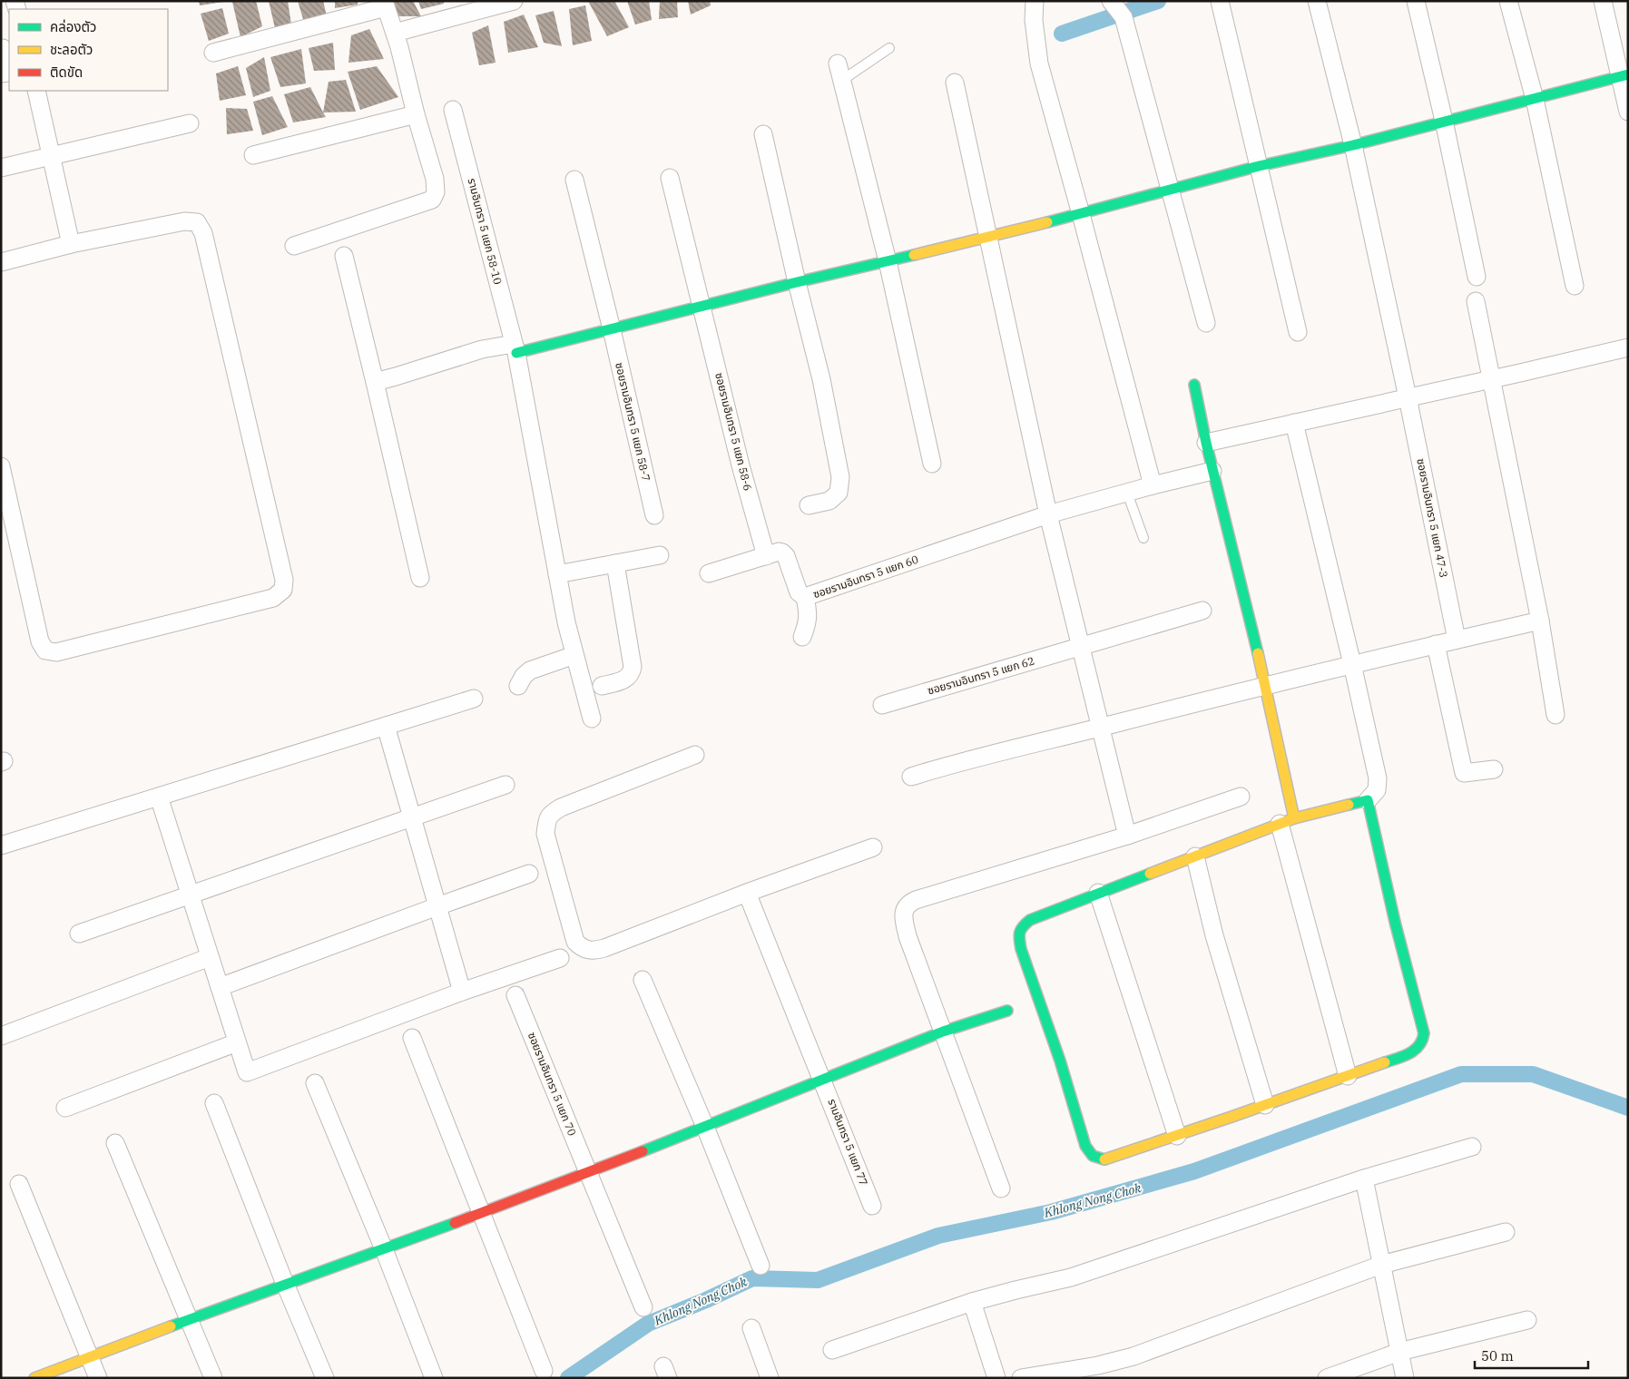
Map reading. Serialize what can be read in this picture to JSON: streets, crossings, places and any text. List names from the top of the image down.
{
  "streets": {
    "street": [
      "รามอินทรา 5 แยก 58-10",
      "ซอยรามอินทรา 5 แยก 58-7",
      "ซอยรามอินทรา 5 แยก 58-6",
      "ซอยรามอินทรา 5 แยก 47-3",
      "ซอยรามอินทรา 5 แยก 60",
      "ซอยรามอินทรา 5 แยก 62",
      "ซอยรามอินทรา 5 แยก 70",
      "รามอินทรา 5 แยก 77"
    ]
  },
  "crossings": [
    ["ซอยรามอินทรา 5 แยก 58-6", "ซอยรามอินทรา 5 แยก 60"]
  ],
  "water": ["Khlong Nong Chok"],
  "legend": ["คล่องตัว", "ชะลอตัว", "ติดขัด"],
  "scale_bar": "50 m"
}
